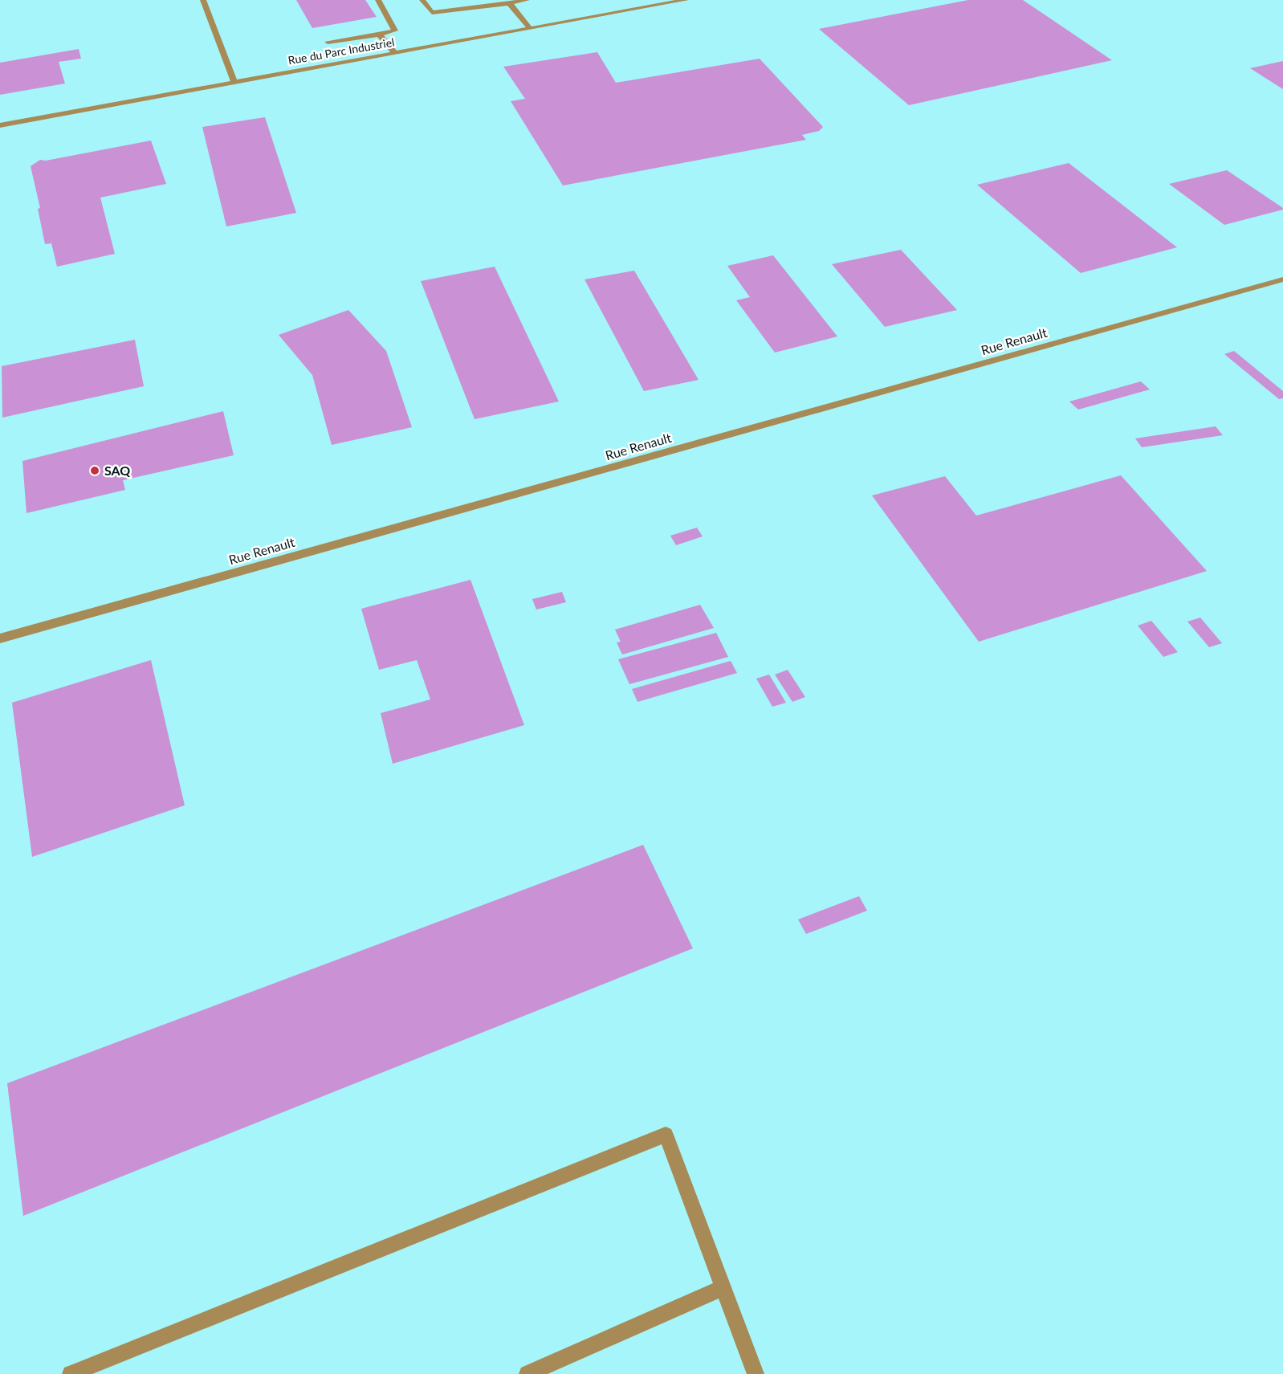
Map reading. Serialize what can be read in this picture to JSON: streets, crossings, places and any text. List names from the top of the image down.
{
  "streets": {
    "street": ["Rue du Parc Industriel", "Rue Renault"]
  },
  "places": ["SAQ"]
}
